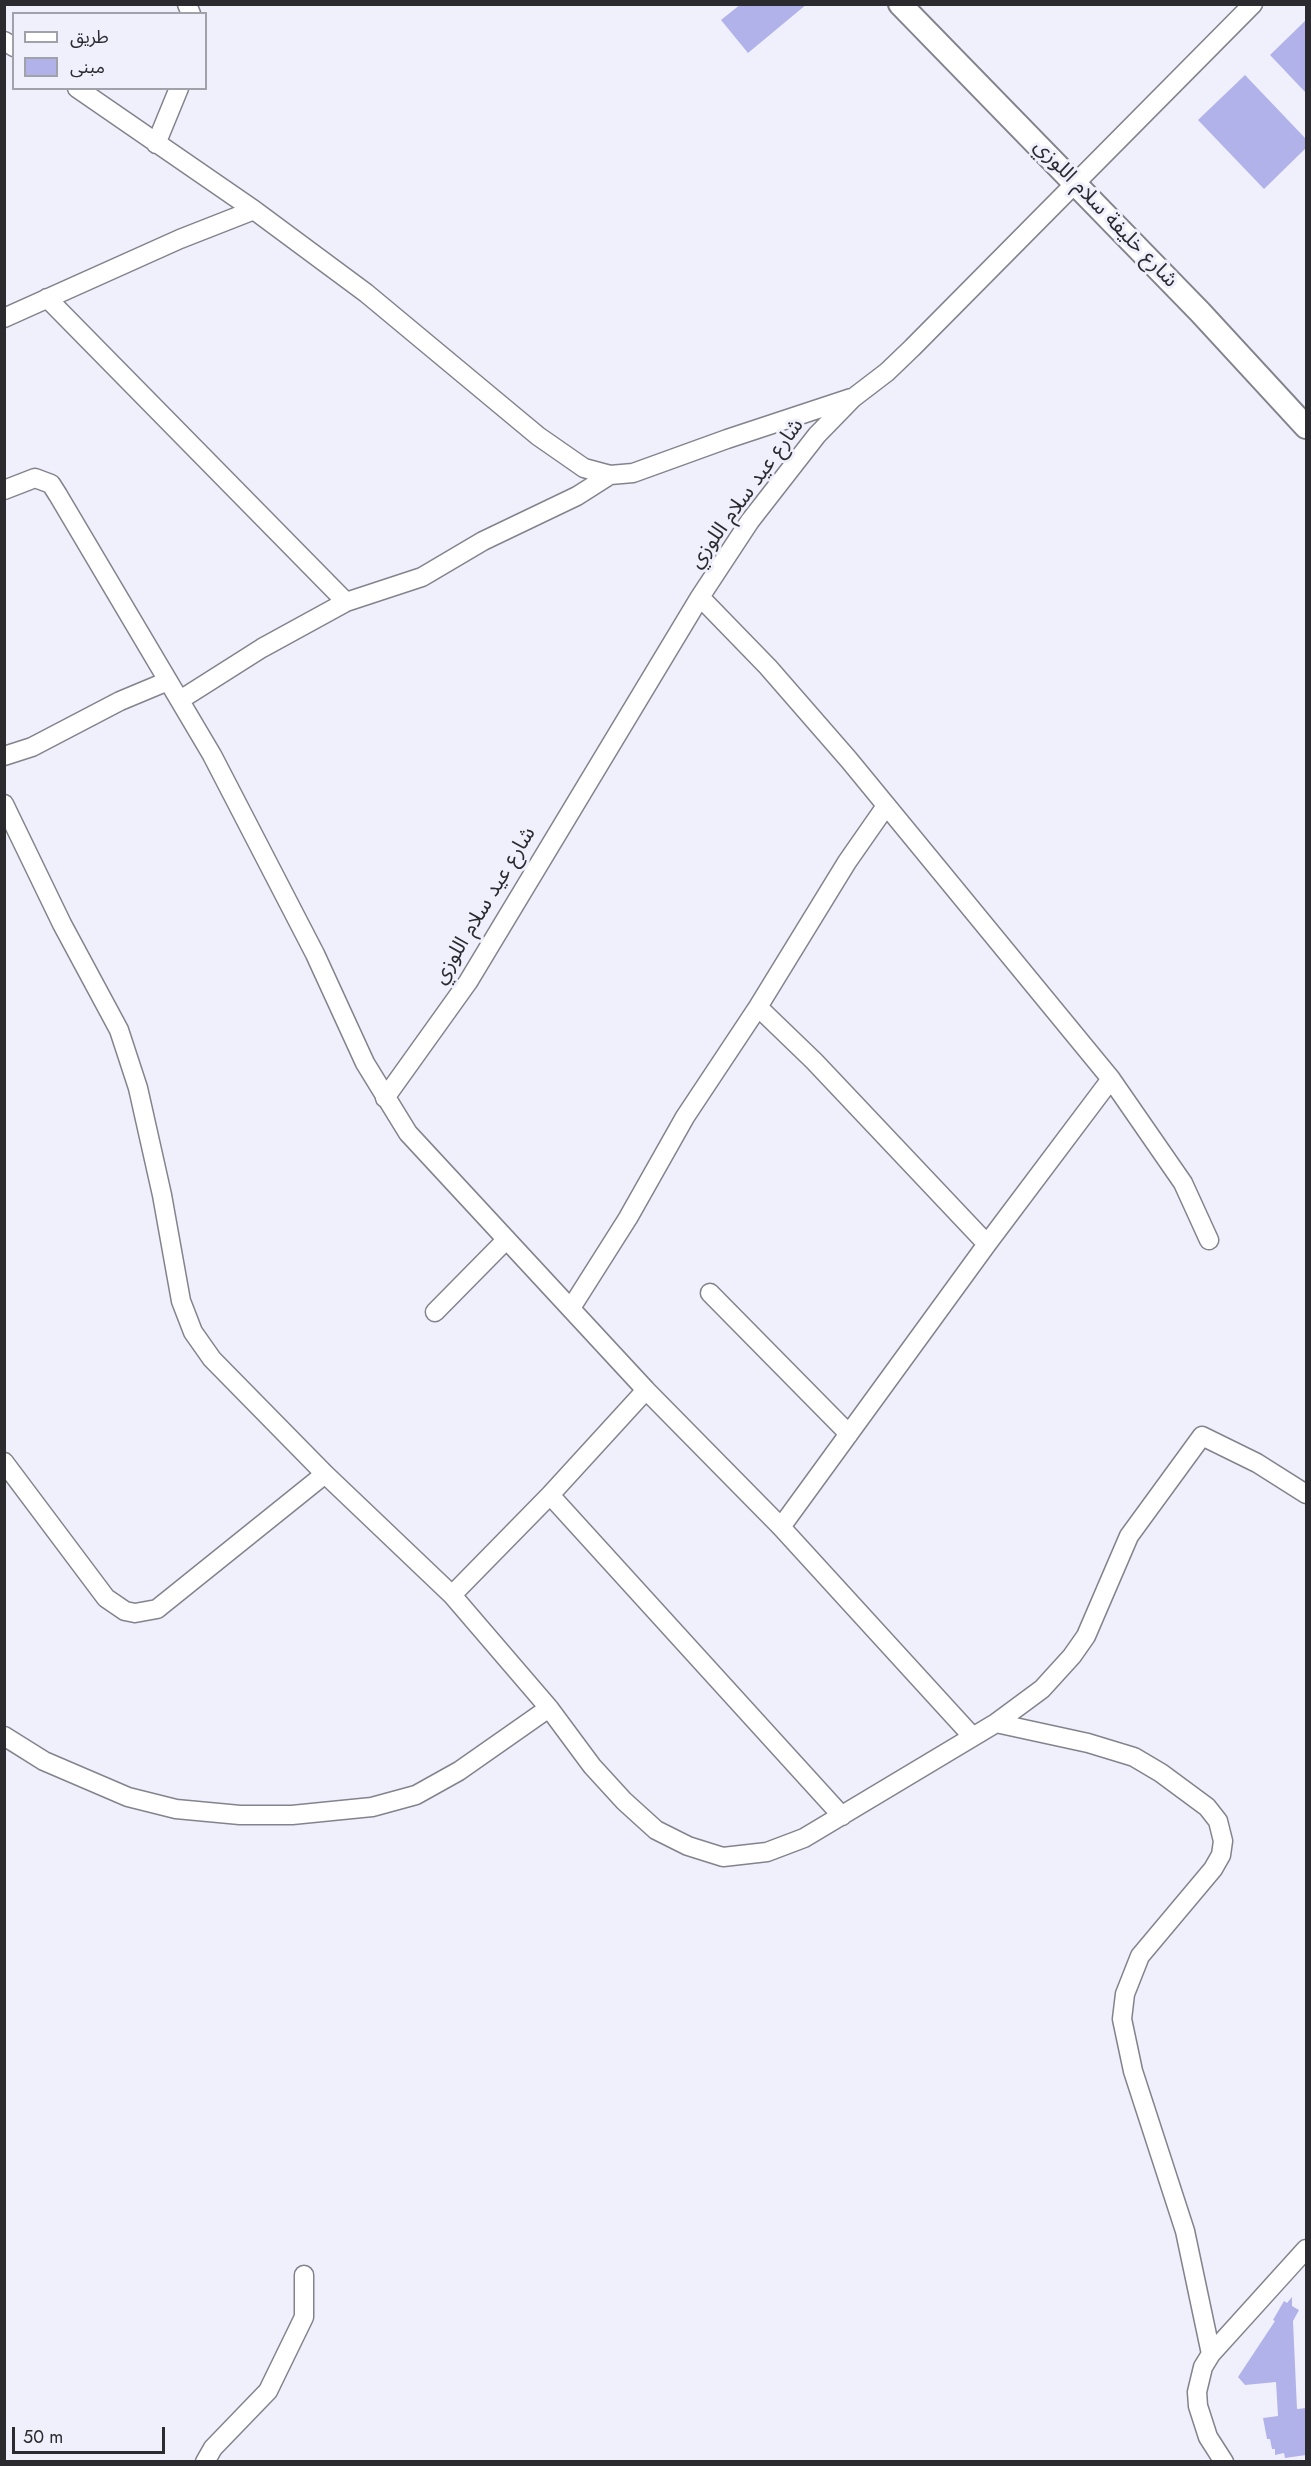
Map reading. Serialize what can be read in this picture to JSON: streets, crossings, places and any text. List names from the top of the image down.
{
  "streets": {
    "street": ["شارع خليفة سلام اللوزي", "شارع عيد سلام اللوزي"]
  },
  "crossings": [
    ["شارع خليفة سلام اللوزي", "شارع عيد سلام اللوزي"]
  ],
  "legend": ["طريق", "مبنى"],
  "scale_bar": "50 m"
}
